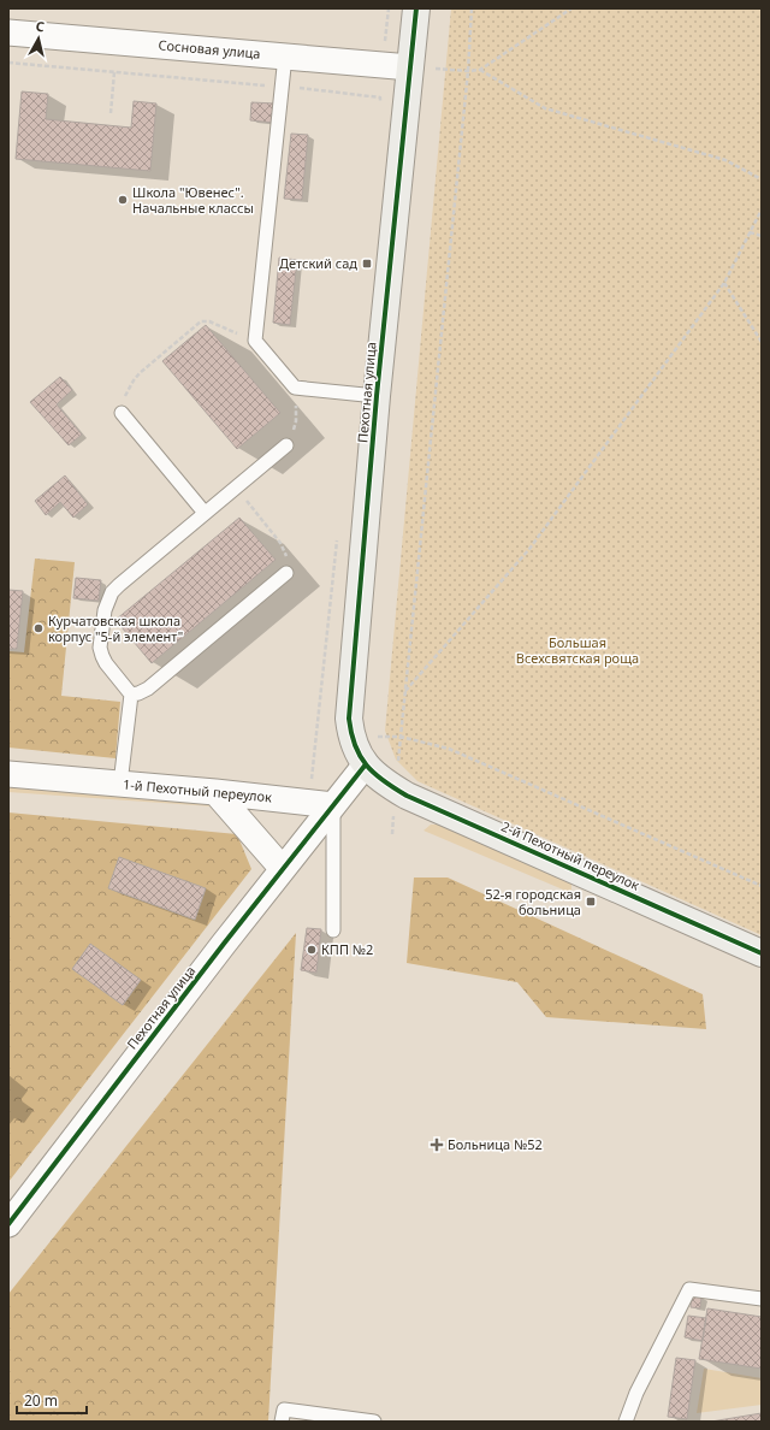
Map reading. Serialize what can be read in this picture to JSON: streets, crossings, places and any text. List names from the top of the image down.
{
  "streets": {
    "street": [
      "Сосновая улица",
      "Пехотная улица",
      "1-й Пехотный переулок",
      "2-й Пехотный переулок"
    ]
  },
  "crossings": [
    ["Сосновая улица", "Пехотная улица"],
    ["Пехотная улица", "1-й Пехотный переулок"],
    ["Пехотная улица", "2-й Пехотный переулок"]
  ],
  "parks": ["Большая Всехсвятская роща"],
  "places": {
    "other": ["Школа \"Ювенес\". Начальные классы", "Курчатовская школа корпус \"5-й элемент\"", "КПП №2"],
    "transit": ["Детский сад", "52-я городская больница"],
    "health": ["Больница №52"]
  },
  "scale_bar": "20 m",
  "north": "top"
}
